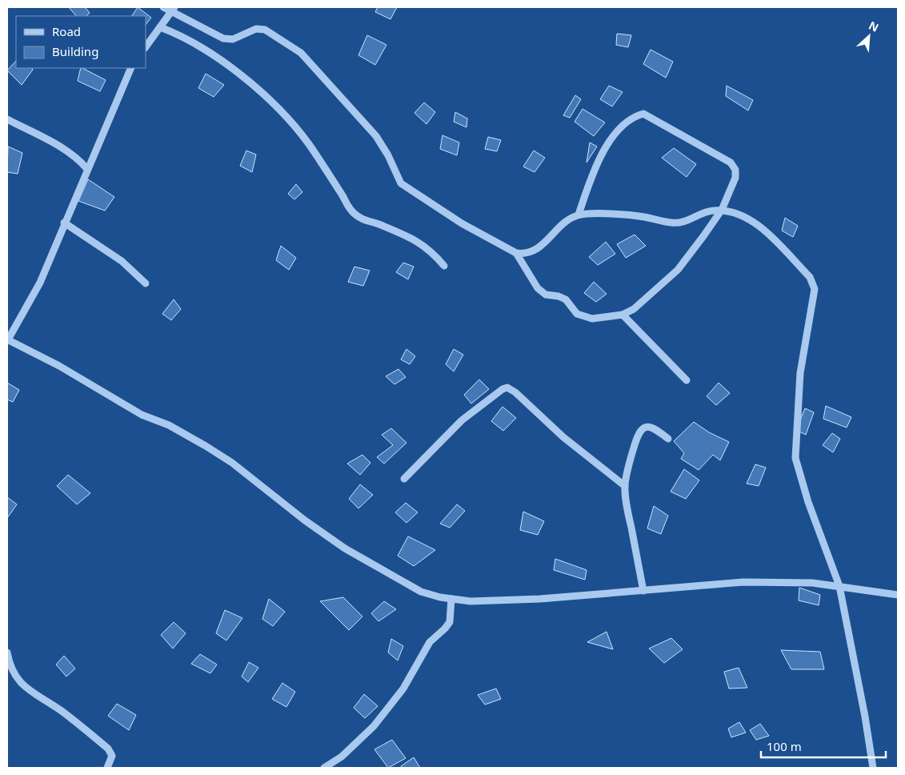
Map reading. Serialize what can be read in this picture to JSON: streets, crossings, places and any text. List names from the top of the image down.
{
  "legend": ["Road", "Building"],
  "scale_bar": "100 m",
  "north": "top right"
}
